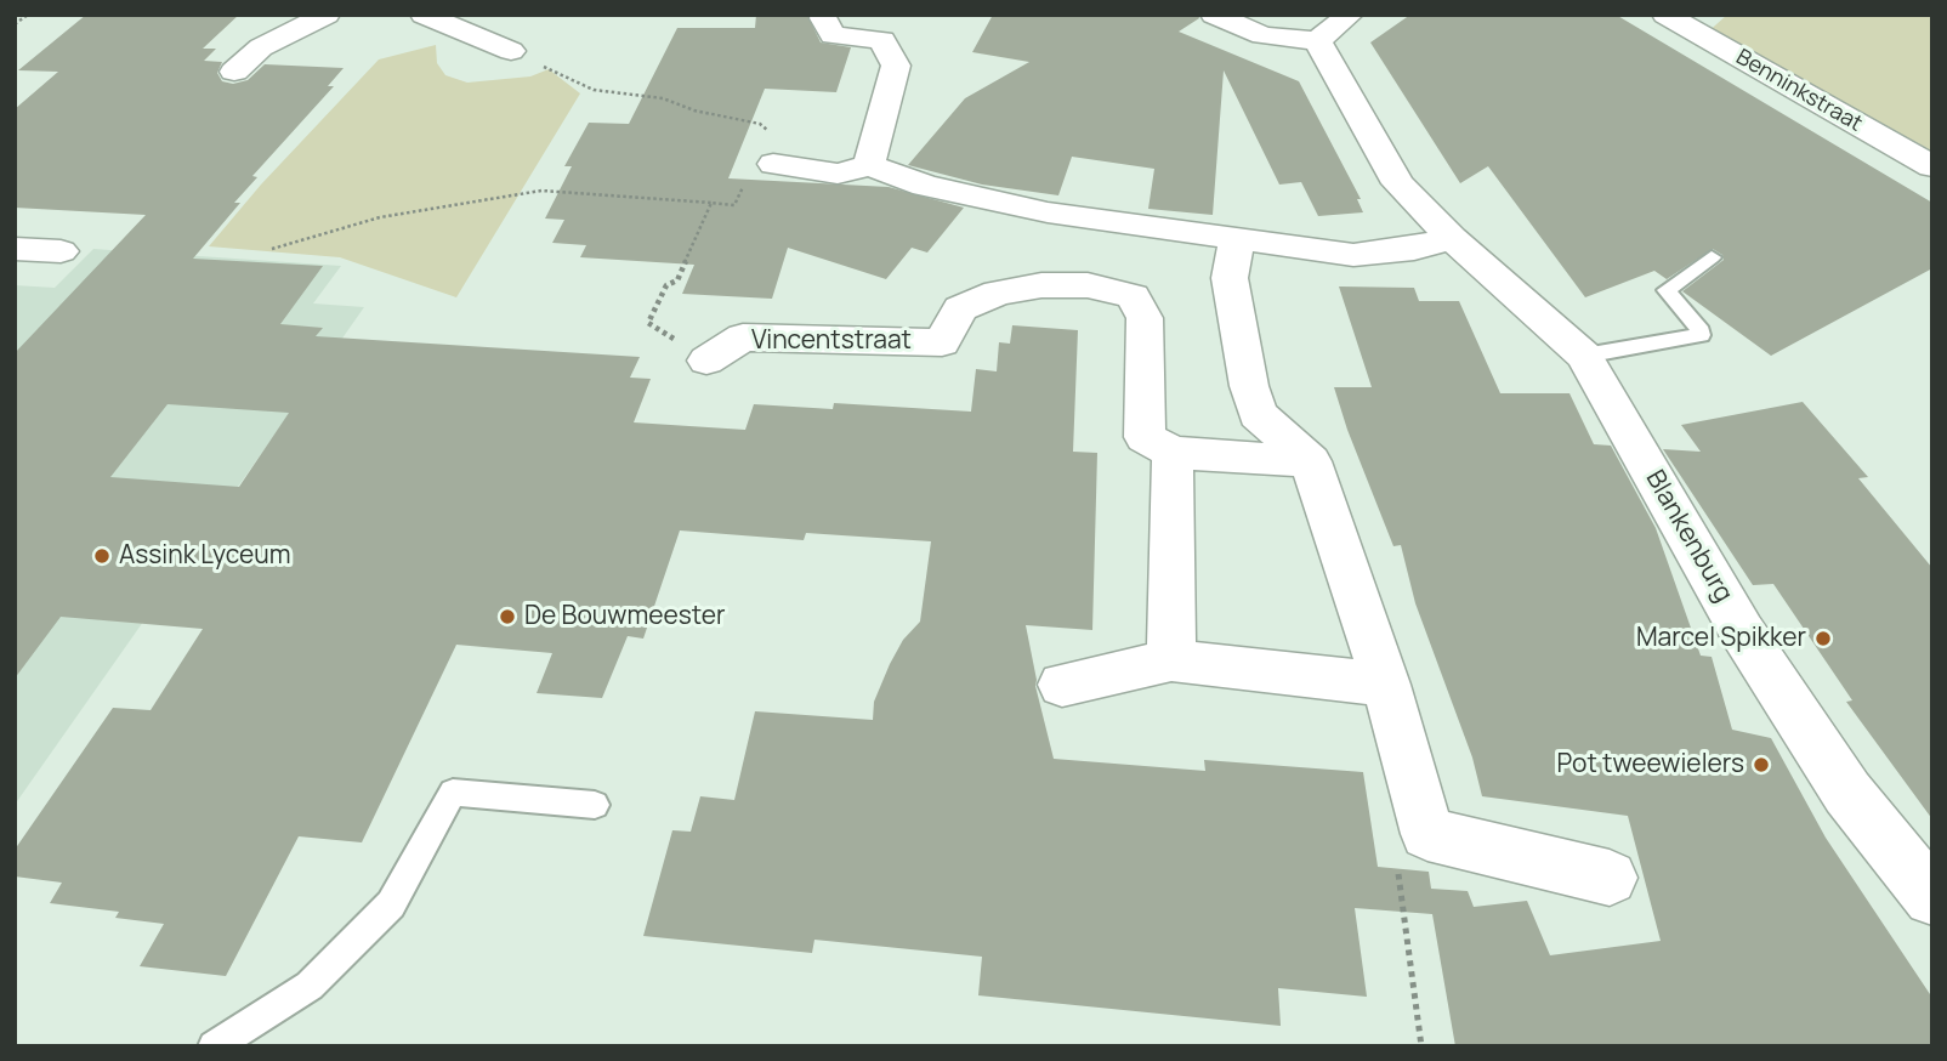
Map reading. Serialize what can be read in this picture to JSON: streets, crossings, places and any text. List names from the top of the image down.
{
  "streets": {
    "street": ["Benninkstraat", "Vincentstraat", "Blankenburg"]
  },
  "crossings": [
    ["Vincentstraat", "Blankenburg"]
  ],
  "places": [
    "Assink Lyceum",
    "De Bouwmeester",
    "Marcel Spikker",
    "Pot tweewielers"
  ]
}
